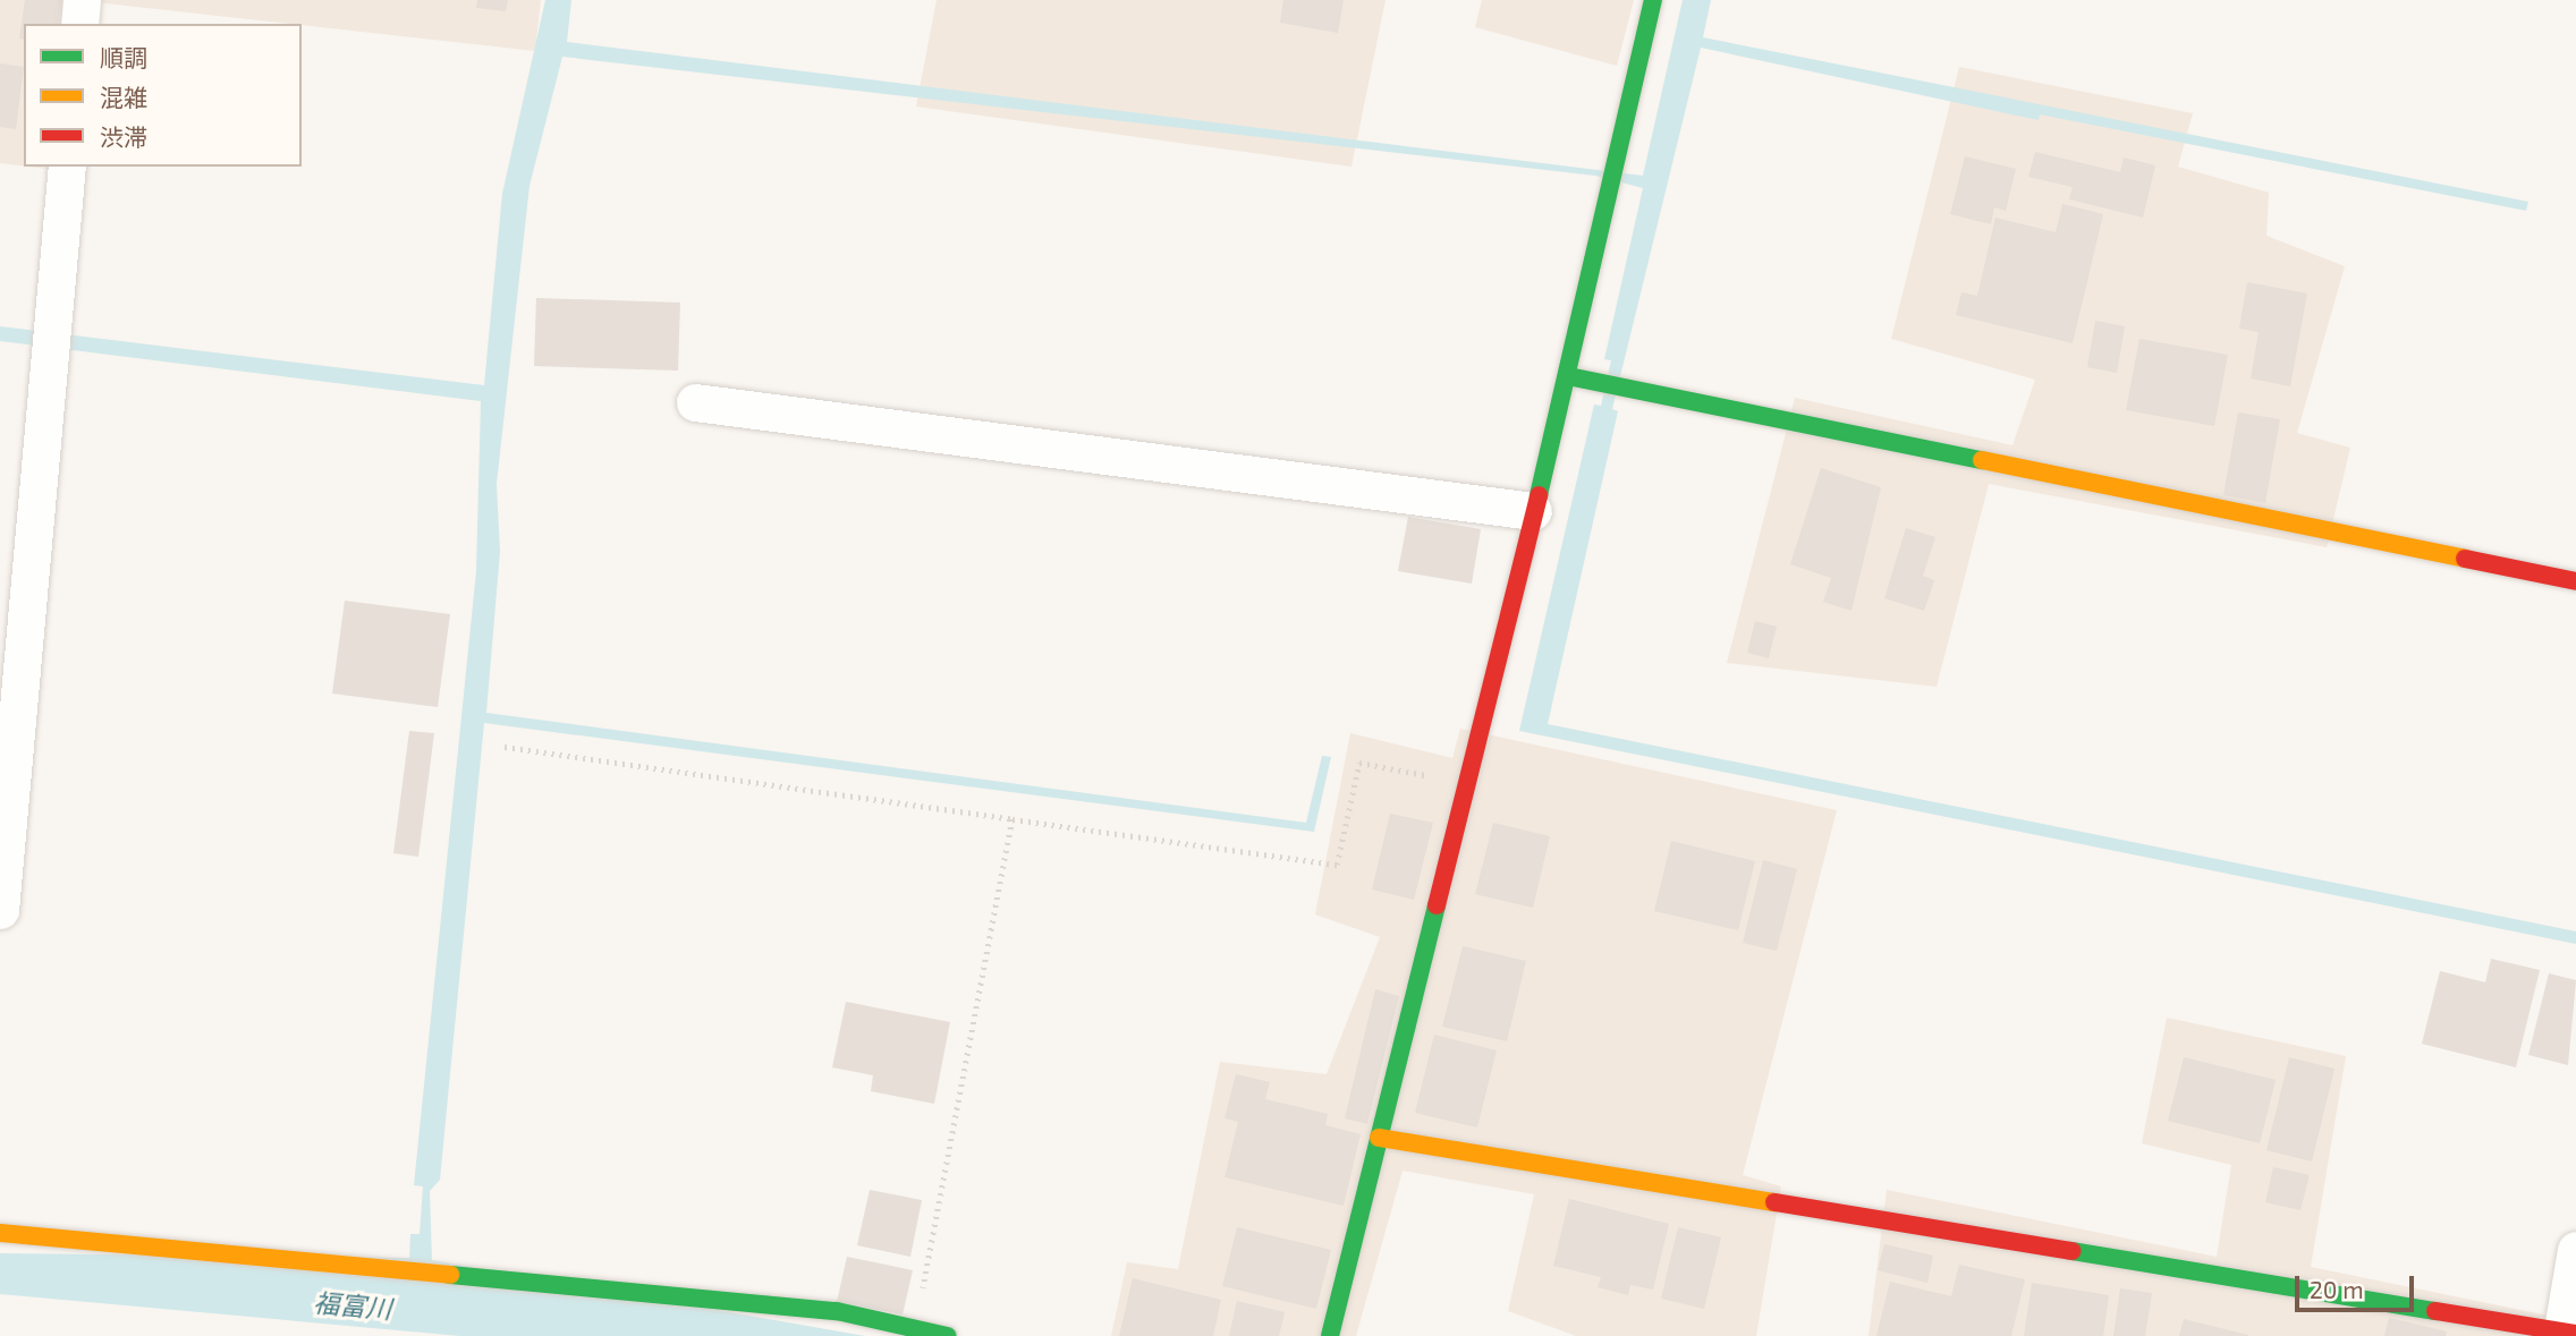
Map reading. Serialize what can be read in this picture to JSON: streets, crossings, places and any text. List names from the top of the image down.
{
  "water": ["福富川"],
  "legend": ["順調", "混雑", "渋滞"],
  "scale_bar": "20 m"
}
